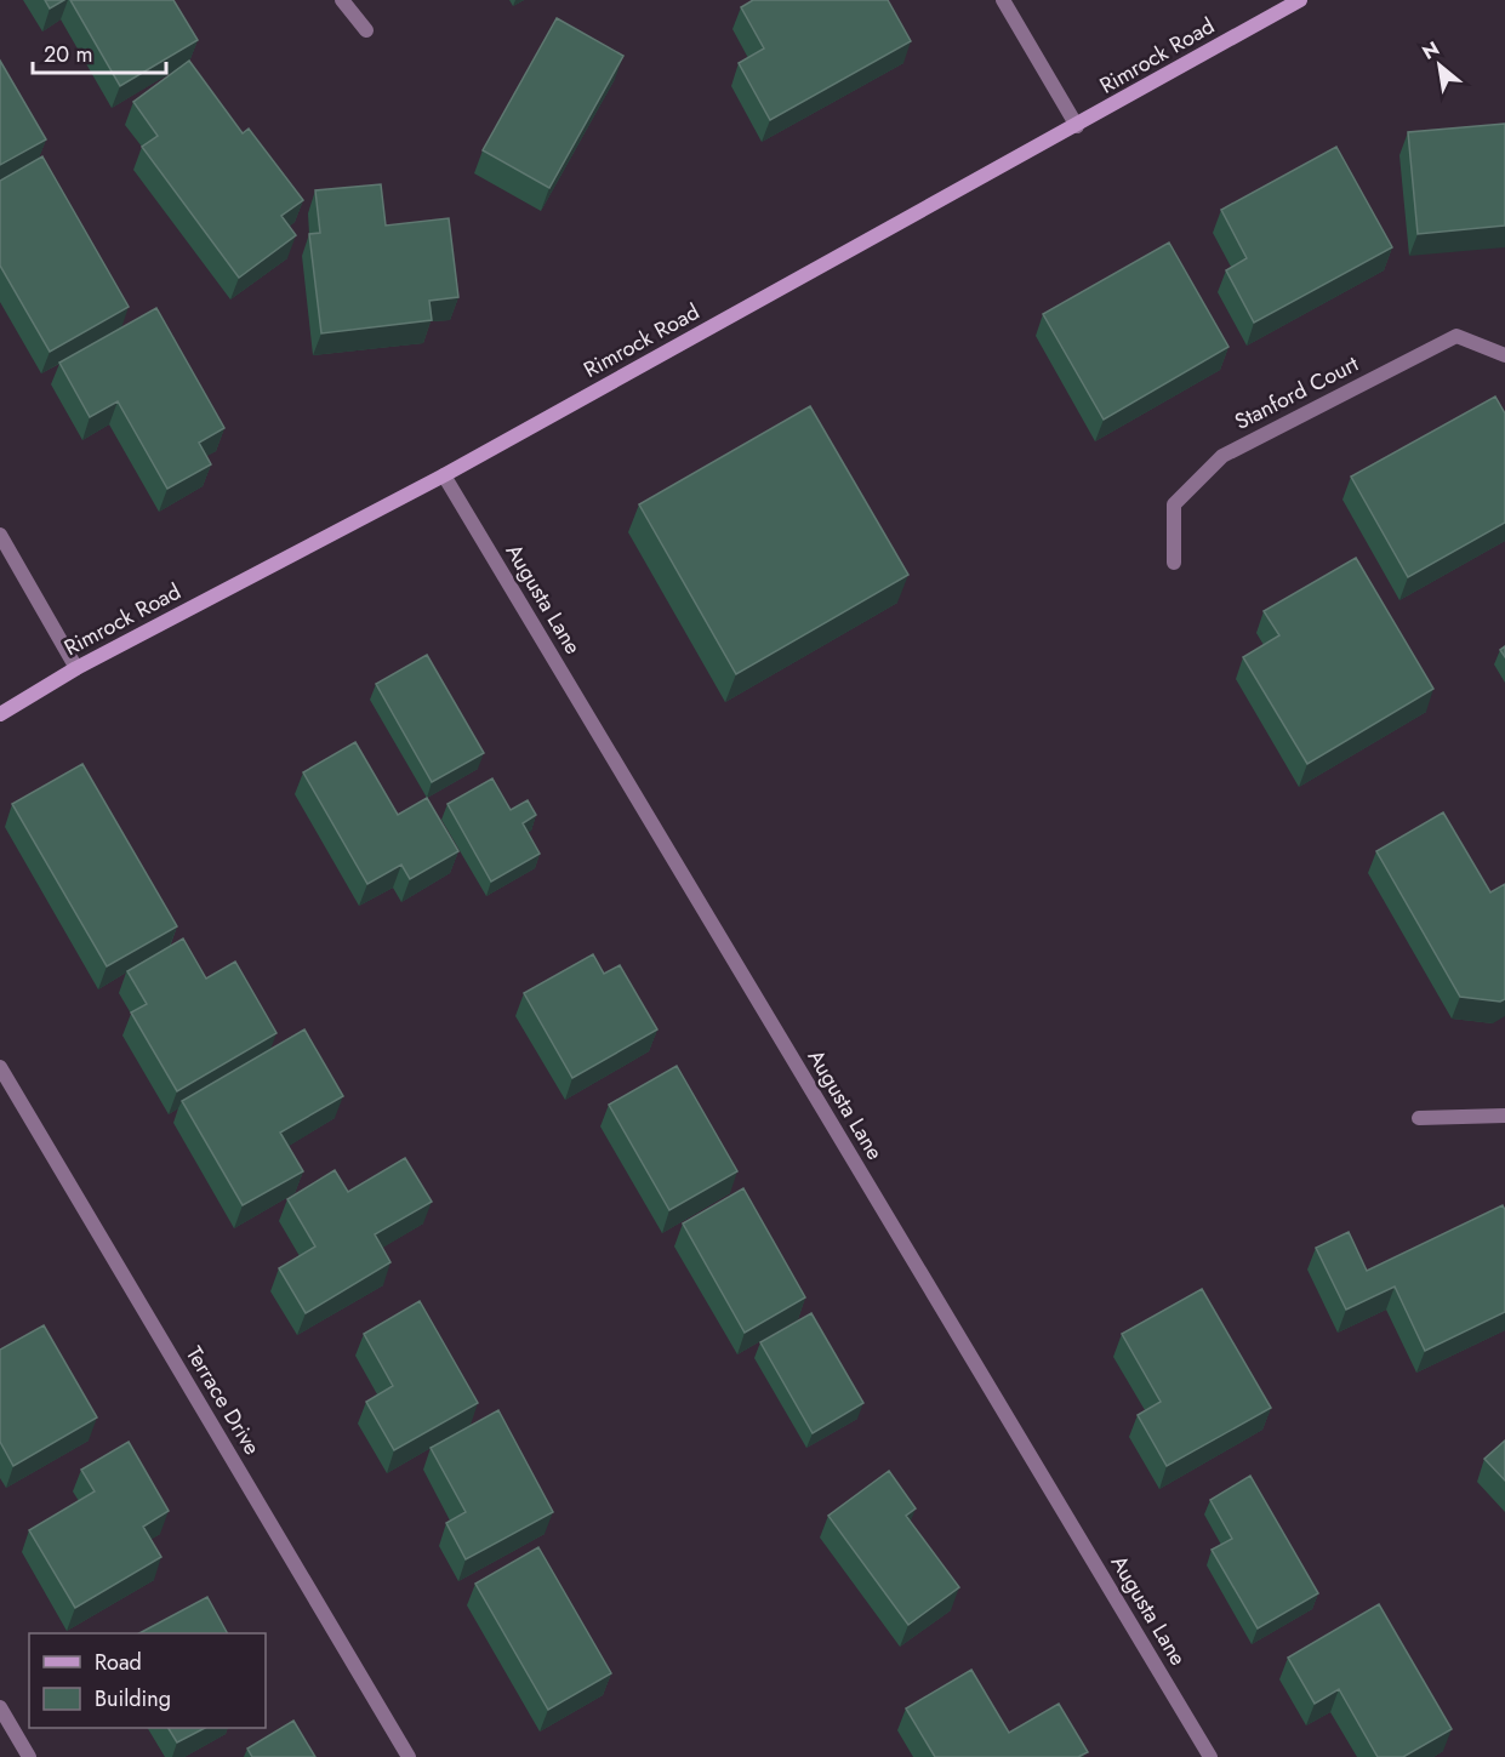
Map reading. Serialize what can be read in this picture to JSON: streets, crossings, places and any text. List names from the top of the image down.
{
  "streets": {
    "main road": ["Rimrock Road"],
    "street": ["Stanford Court", "Augusta Lane", "Terrace Drive"]
  },
  "crossings": [
    ["Rimrock Road", "Augusta Lane"]
  ],
  "legend": ["Road", "Building"],
  "scale_bar": "20 m",
  "north": "top left"
}
